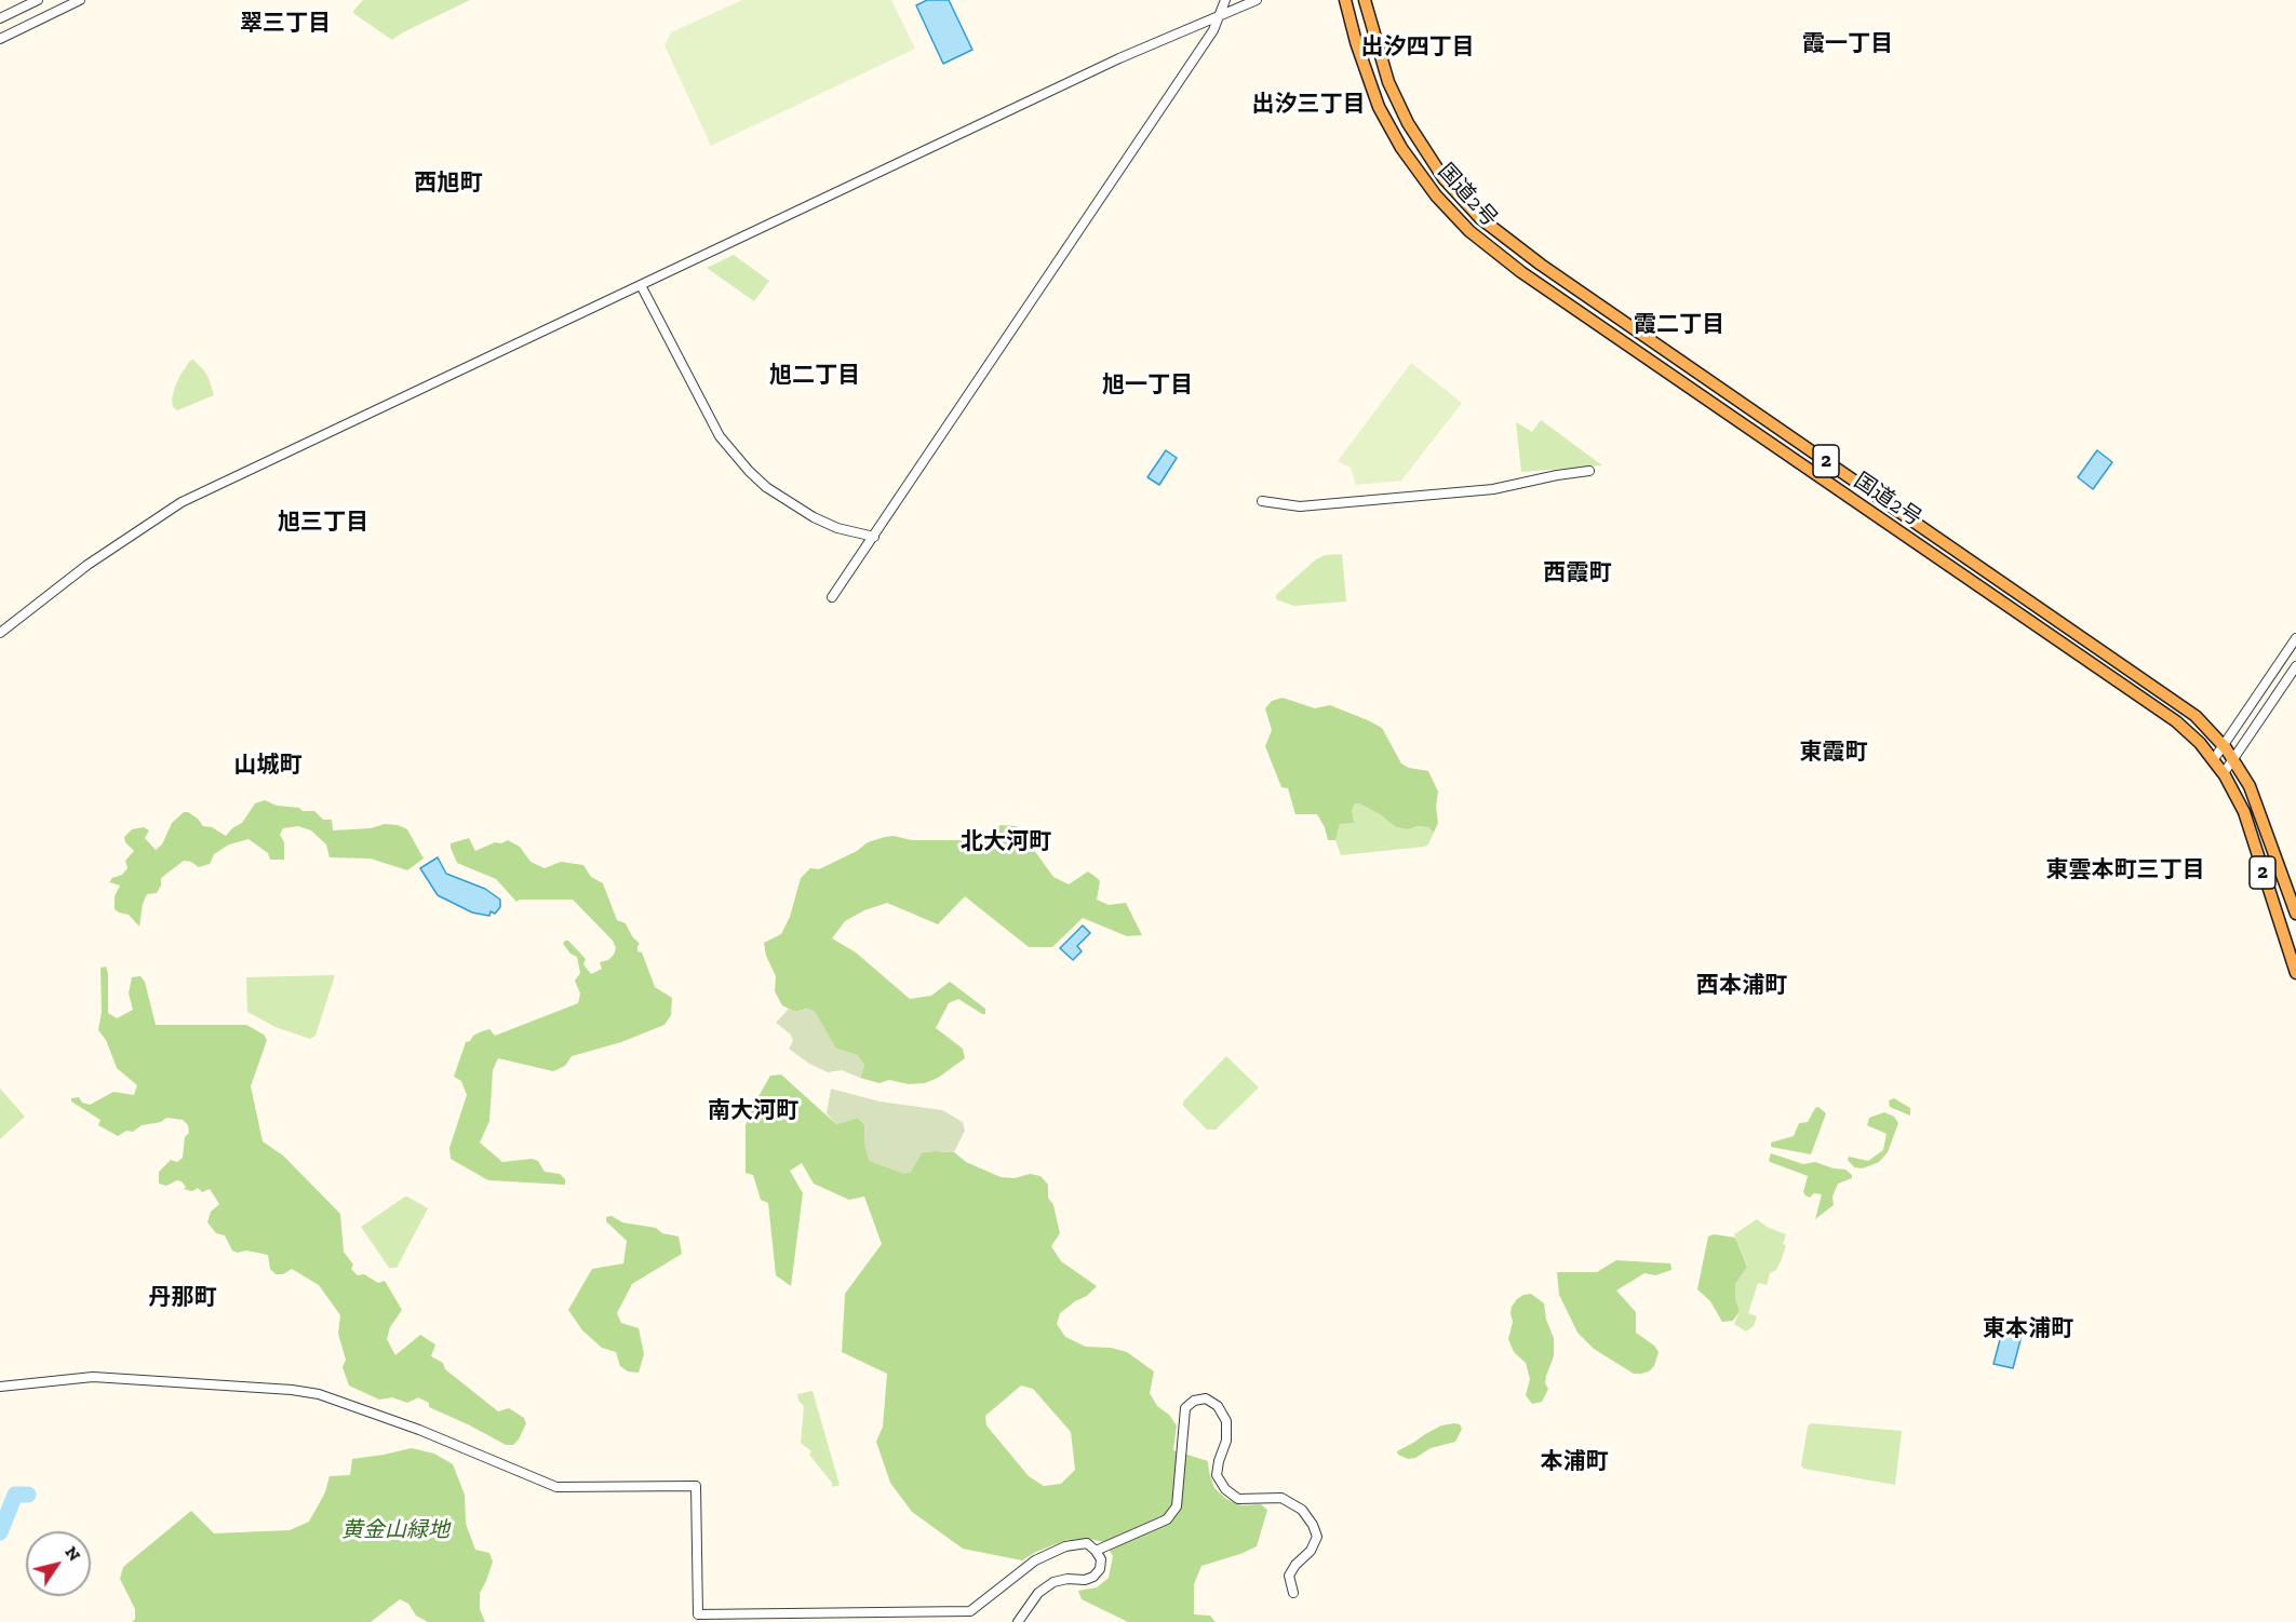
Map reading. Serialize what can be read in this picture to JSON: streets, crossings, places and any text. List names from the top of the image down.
{
  "streets": {
    "highway": ["国道2号", "2"]
  },
  "districts": [
    "翠三丁目",
    "霞一丁目",
    "出汐四丁目",
    "出汐三丁目",
    "西旭町",
    "霞二丁目",
    "旭二丁目",
    "旭一丁目",
    "旭三丁目",
    "西霞町",
    "東霞町",
    "山城町",
    "北大河町",
    "東雲本町三丁目",
    "西本浦町",
    "南大河町",
    "丹那町",
    "東本浦町",
    "本浦町"
  ],
  "parks": ["黄金山緑地"],
  "north": "top right"
}
